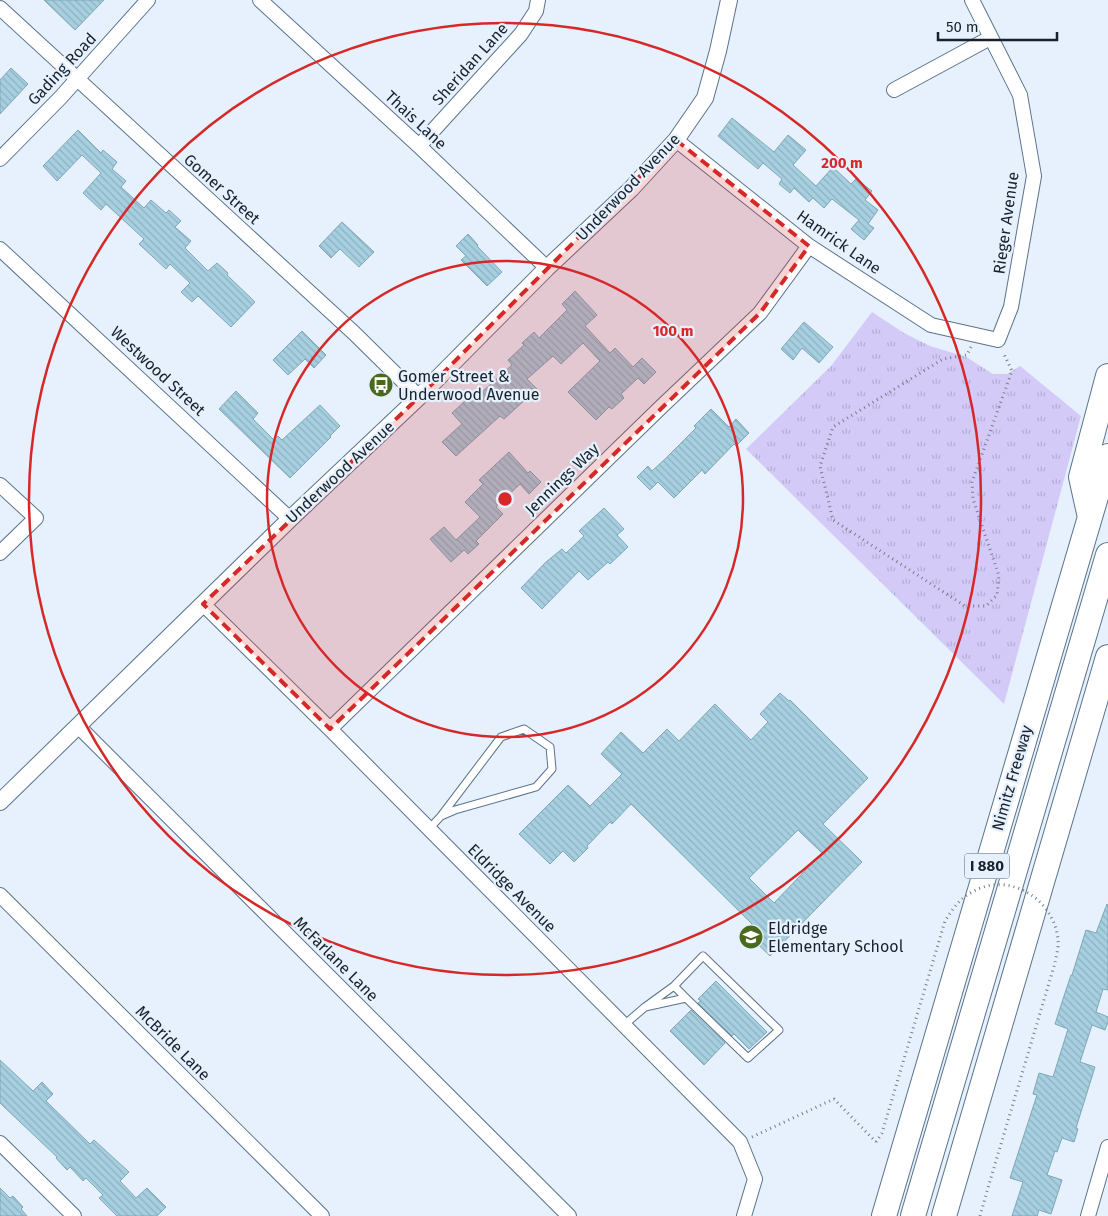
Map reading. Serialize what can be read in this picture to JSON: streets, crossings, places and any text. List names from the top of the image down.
{
  "streets": {
    "highway": ["Nimitz Freeway", "I 880"],
    "street": [
      "Sheridan Lane",
      "Gading Road",
      "Thais Lane",
      "Underwood Avenue",
      "Gomer Street",
      "Rieger Avenue",
      "Hamrick Lane",
      "Westwood Street",
      "Jennings Way",
      "Eldridge Avenue",
      "McFarlane Lane",
      "McBride Lane"
    ]
  },
  "crossings": [
    ["Sheridan Lane", "Thais Lane"],
    ["Gading Road", "Gomer Street"],
    ["Thais Lane", "Underwood Avenue"],
    ["Underwood Avenue", "Gomer Street"],
    ["Underwood Avenue", "Hamrick Lane"],
    ["Underwood Avenue", "Westwood Street"],
    ["Underwood Avenue", "Eldridge Avenue"],
    ["Underwood Avenue", "McFarlane Lane"],
    ["Rieger Avenue", "Hamrick Lane"],
    ["Hamrick Lane", "Jennings Way"],
    ["Jennings Way", "Eldridge Avenue"]
  ],
  "places": {
    "bus stop": ["Gomer Street & Underwood Avenue"],
    "school or university": ["Eldridge Elementary School"]
  },
  "scale_bar": "50 m",
  "rings": ["200 m", "100 m"]
}
